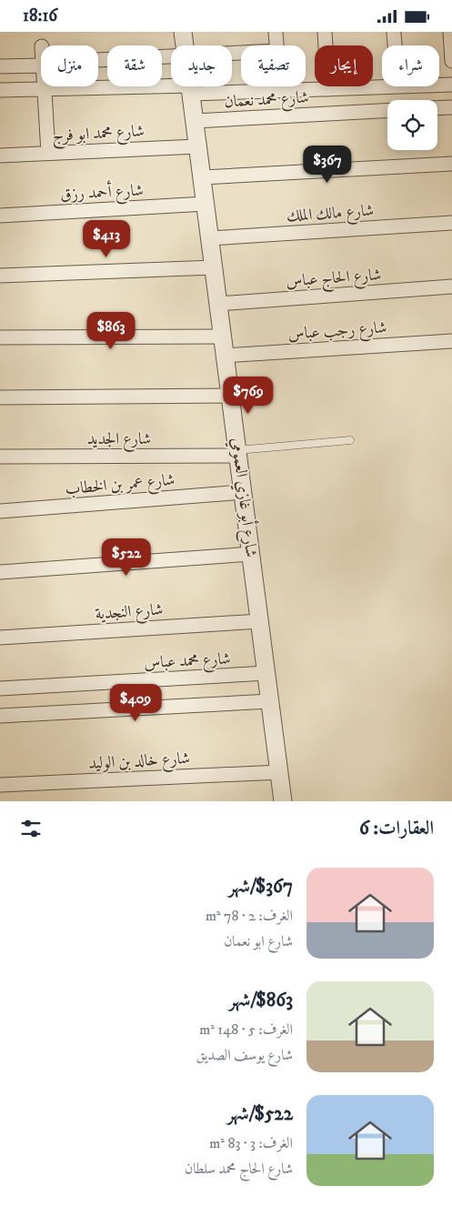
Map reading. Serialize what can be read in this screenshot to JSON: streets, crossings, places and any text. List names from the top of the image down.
{
  "streets": {
    "street": [
      "شارع محمد نعمان",
      "شارع محمد ابو فرج",
      "شارع أحمد رزق",
      "شارع مالك الملك",
      "شارع الحاج عباس",
      "شارع رجب عباس",
      "شارع الجديد",
      "شارع عمر بن الخطاب",
      "شارع أبو غازي العمومي",
      "شارع النجدية",
      "شارع محمد عباس",
      "شارع خالد بن الوليد"
    ]
  },
  "crossings": [
    ["شارع محمد نعمان", "شارع أبو غازي العمومي"],
    ["شارع محمد ابو فرج", "شارع أبو غازي العمومي"],
    ["شارع أحمد رزق", "شارع أبو غازي العمومي"],
    ["شارع مالك الملك", "شارع أبو غازي العمومي"],
    ["شارع الحاج عباس", "شارع أبو غازي العمومي"],
    ["شارع رجب عباس", "شارع أبو غازي العمومي"],
    ["شارع الجديد", "شارع أبو غازي العمومي"],
    ["شارع عمر بن الخطاب", "شارع أبو غازي العمومي"],
    ["شارع أبو غازي العمومي", "شارع النجدية"],
    ["شارع أبو غازي العمومي", "شارع محمد عباس"],
    ["شارع أبو غازي العمومي", "شارع خالد بن الوليد"]
  ],
  "page": {
    "status": "18:16",
    "chip": [
      "شراء",
      "إيجار",
      "تصفية",
      "جديد",
      "شقة",
      "منزل"
    ],
    "price": [
      "$367",
      "$413",
      "$863",
      "$769",
      "$522",
      "$409"
    ],
    "heading": "العقارات: 6",
    "list": [
      {
        "name": "$367/شهر",
        "note": "الغرف: 2 · 78 m² · شارع ابو نعمان"
      },
      {
        "name": "$863/شهر",
        "note": "الغرف: 5 · 148 m² · شارع يوسف الصديق"
      },
      {
        "name": "$522/شهر",
        "note": "الغرف: 3 · 83 m² · شارع الحاج محمد سلطان"
      }
    ]
  }
}
